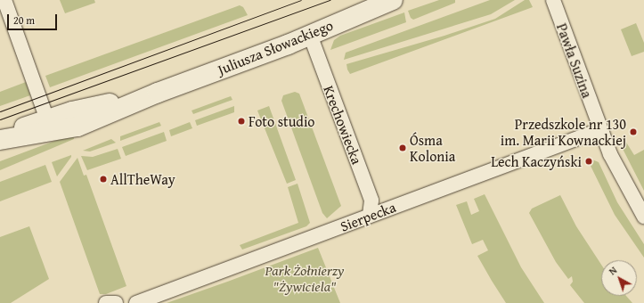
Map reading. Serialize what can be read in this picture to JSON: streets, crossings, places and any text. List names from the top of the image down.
{
  "streets": {
    "main road": ["Juliusza Słowackiego"],
    "street": ["Pawła Suzina", "Krechowiecka", "Sierpecka"]
  },
  "crossings": [
    ["Juliusza Słowackiego", "Krechowiecka"],
    ["Pawła Suzina", "Sierpecka"],
    ["Krechowiecka", "Sierpecka"]
  ],
  "parks": ["Park Żołnierzy \"Żywiciela\""],
  "places": [
    "Foto studio",
    "Przedszkole nr 130 im. Marii Kownackiej",
    "Ósma Kolonia",
    "Lech Kaczyński",
    "AllTheWay"
  ],
  "scale_bar": "20 m",
  "north": "top left"
}
